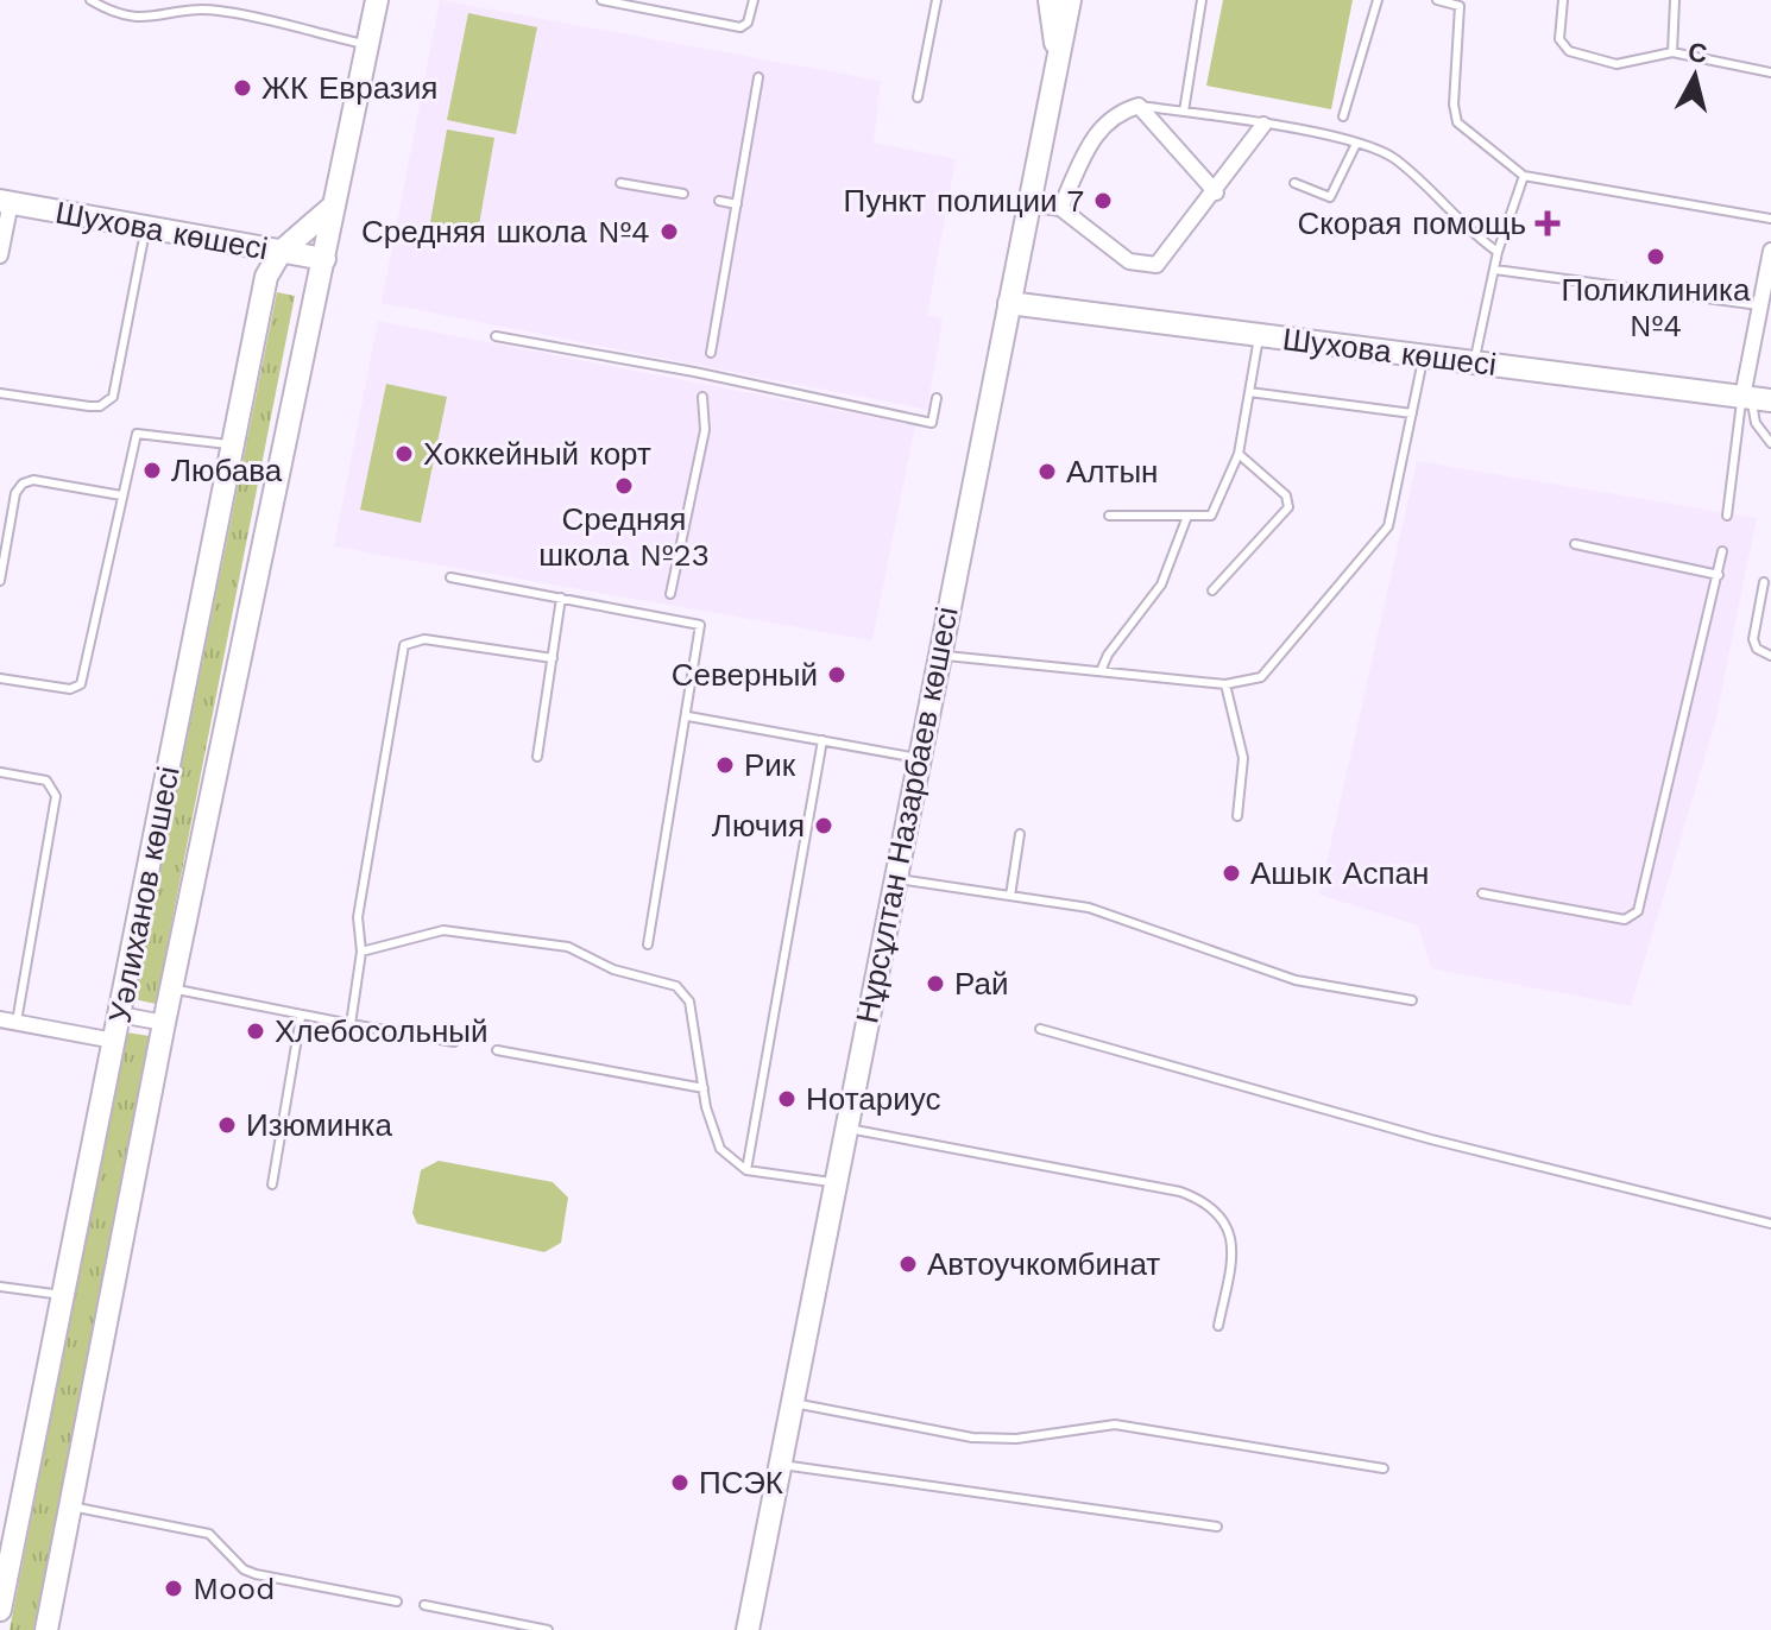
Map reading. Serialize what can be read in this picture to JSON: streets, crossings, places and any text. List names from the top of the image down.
{
  "streets": {
    "main road": ["Шухова көшесі", "Нұрсұлтан Назарбаев көшесі", "Уәлиханов көшесі"]
  },
  "crossings": [
    ["Шухова көшесі", "Нұрсұлтан Назарбаев көшесі"],
    ["Шухова көшесі", "Уәлиханов көшесі"]
  ],
  "places": {
    "other": [
      "ЖК Евразия",
      "Пункт полиции 7",
      "Средняя школа №4",
      "Поликлиника №4",
      "Хоккейный корт",
      "Любава",
      "Алтын",
      "Средняя школа №23",
      "Северный",
      "Рик",
      "Лючия",
      "Ашык Аспан",
      "Рай",
      "Хлебосольный",
      "Нотариус",
      "Изюминка",
      "Автоучкомбинат",
      "ПСЭК",
      "Mood"
    ],
    "health": ["Скорая помощь"]
  },
  "north": "top"
}
